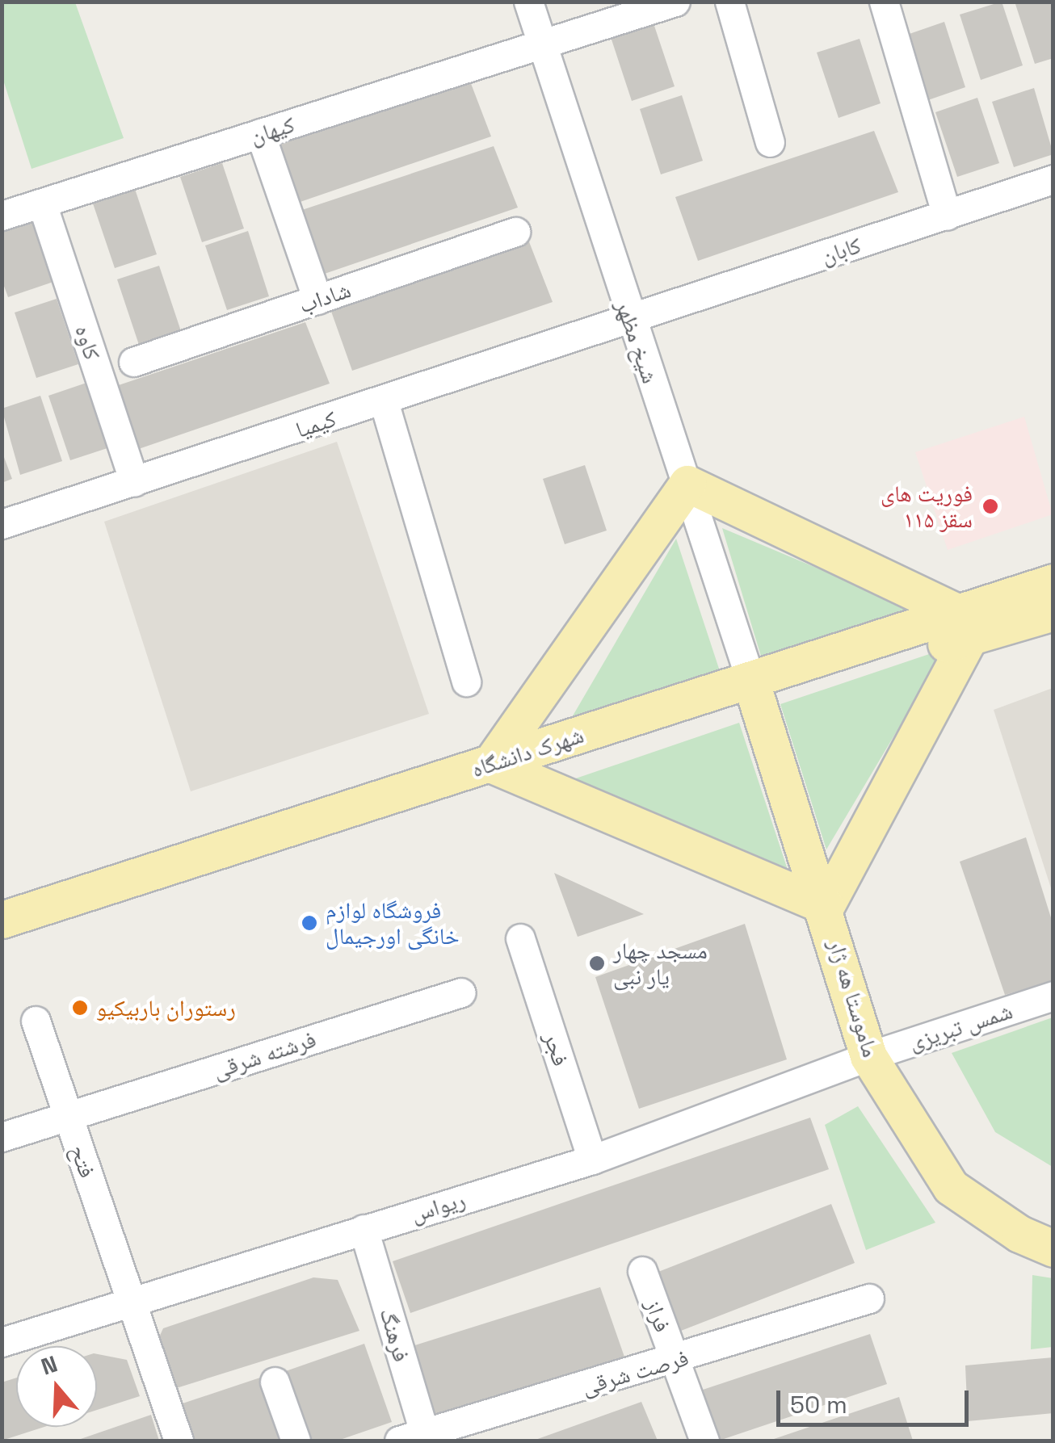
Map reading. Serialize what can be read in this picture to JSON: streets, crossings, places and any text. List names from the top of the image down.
{
  "streets": {
    "main road": ["شهرک دانشگاه", "ماموستا هه ژار"],
    "street": [
      "کیهان",
      "کابان",
      "شاداب",
      "شیخ مظهر",
      "کاوه",
      "کیمیا",
      "شمس تبریزی",
      "فجر",
      "فرشته شرقی",
      "فتح",
      "ریواس",
      "فراز",
      "فرهنگ",
      "فرصت شرقی"
    ]
  },
  "crossings": [
    ["کیهان", "شیخ مظهر"],
    ["کیهان", "کاوه"],
    ["کابان", "شیخ مظهر"],
    ["کابان", "کیمیا"],
    ["شیخ مظهر", "کیمیا"],
    ["شیخ مظهر", "شهرک دانشگاه"],
    ["شیخ مظهر", "ماموستا هه ژار"],
    ["کاوه", "کیمیا"],
    ["شهرک دانشگاه", "ماموستا هه ژار"],
    ["ماموستا هه ژار", "شمس تبریزی"],
    ["ماموستا هه ژار", "ریواس"],
    ["شمس تبریزی", "ریواس"],
    ["فجر", "ریواس"],
    ["فرشته شرقی", "فتح"],
    ["فتح", "ریواس"],
    ["ریواس", "فرهنگ"],
    ["فراز", "فرصت شرقی"],
    ["فرهنگ", "فرصت شرقی"]
  ],
  "places": [
    "فوریت های ۱۱۵ سقز",
    "فروشگاه لوازم خانگی اورجیمال",
    "مسجد چهار یار نبی",
    "رستوران باربیکیو"
  ],
  "scale_bar": "50 m",
  "north": "top"
}
